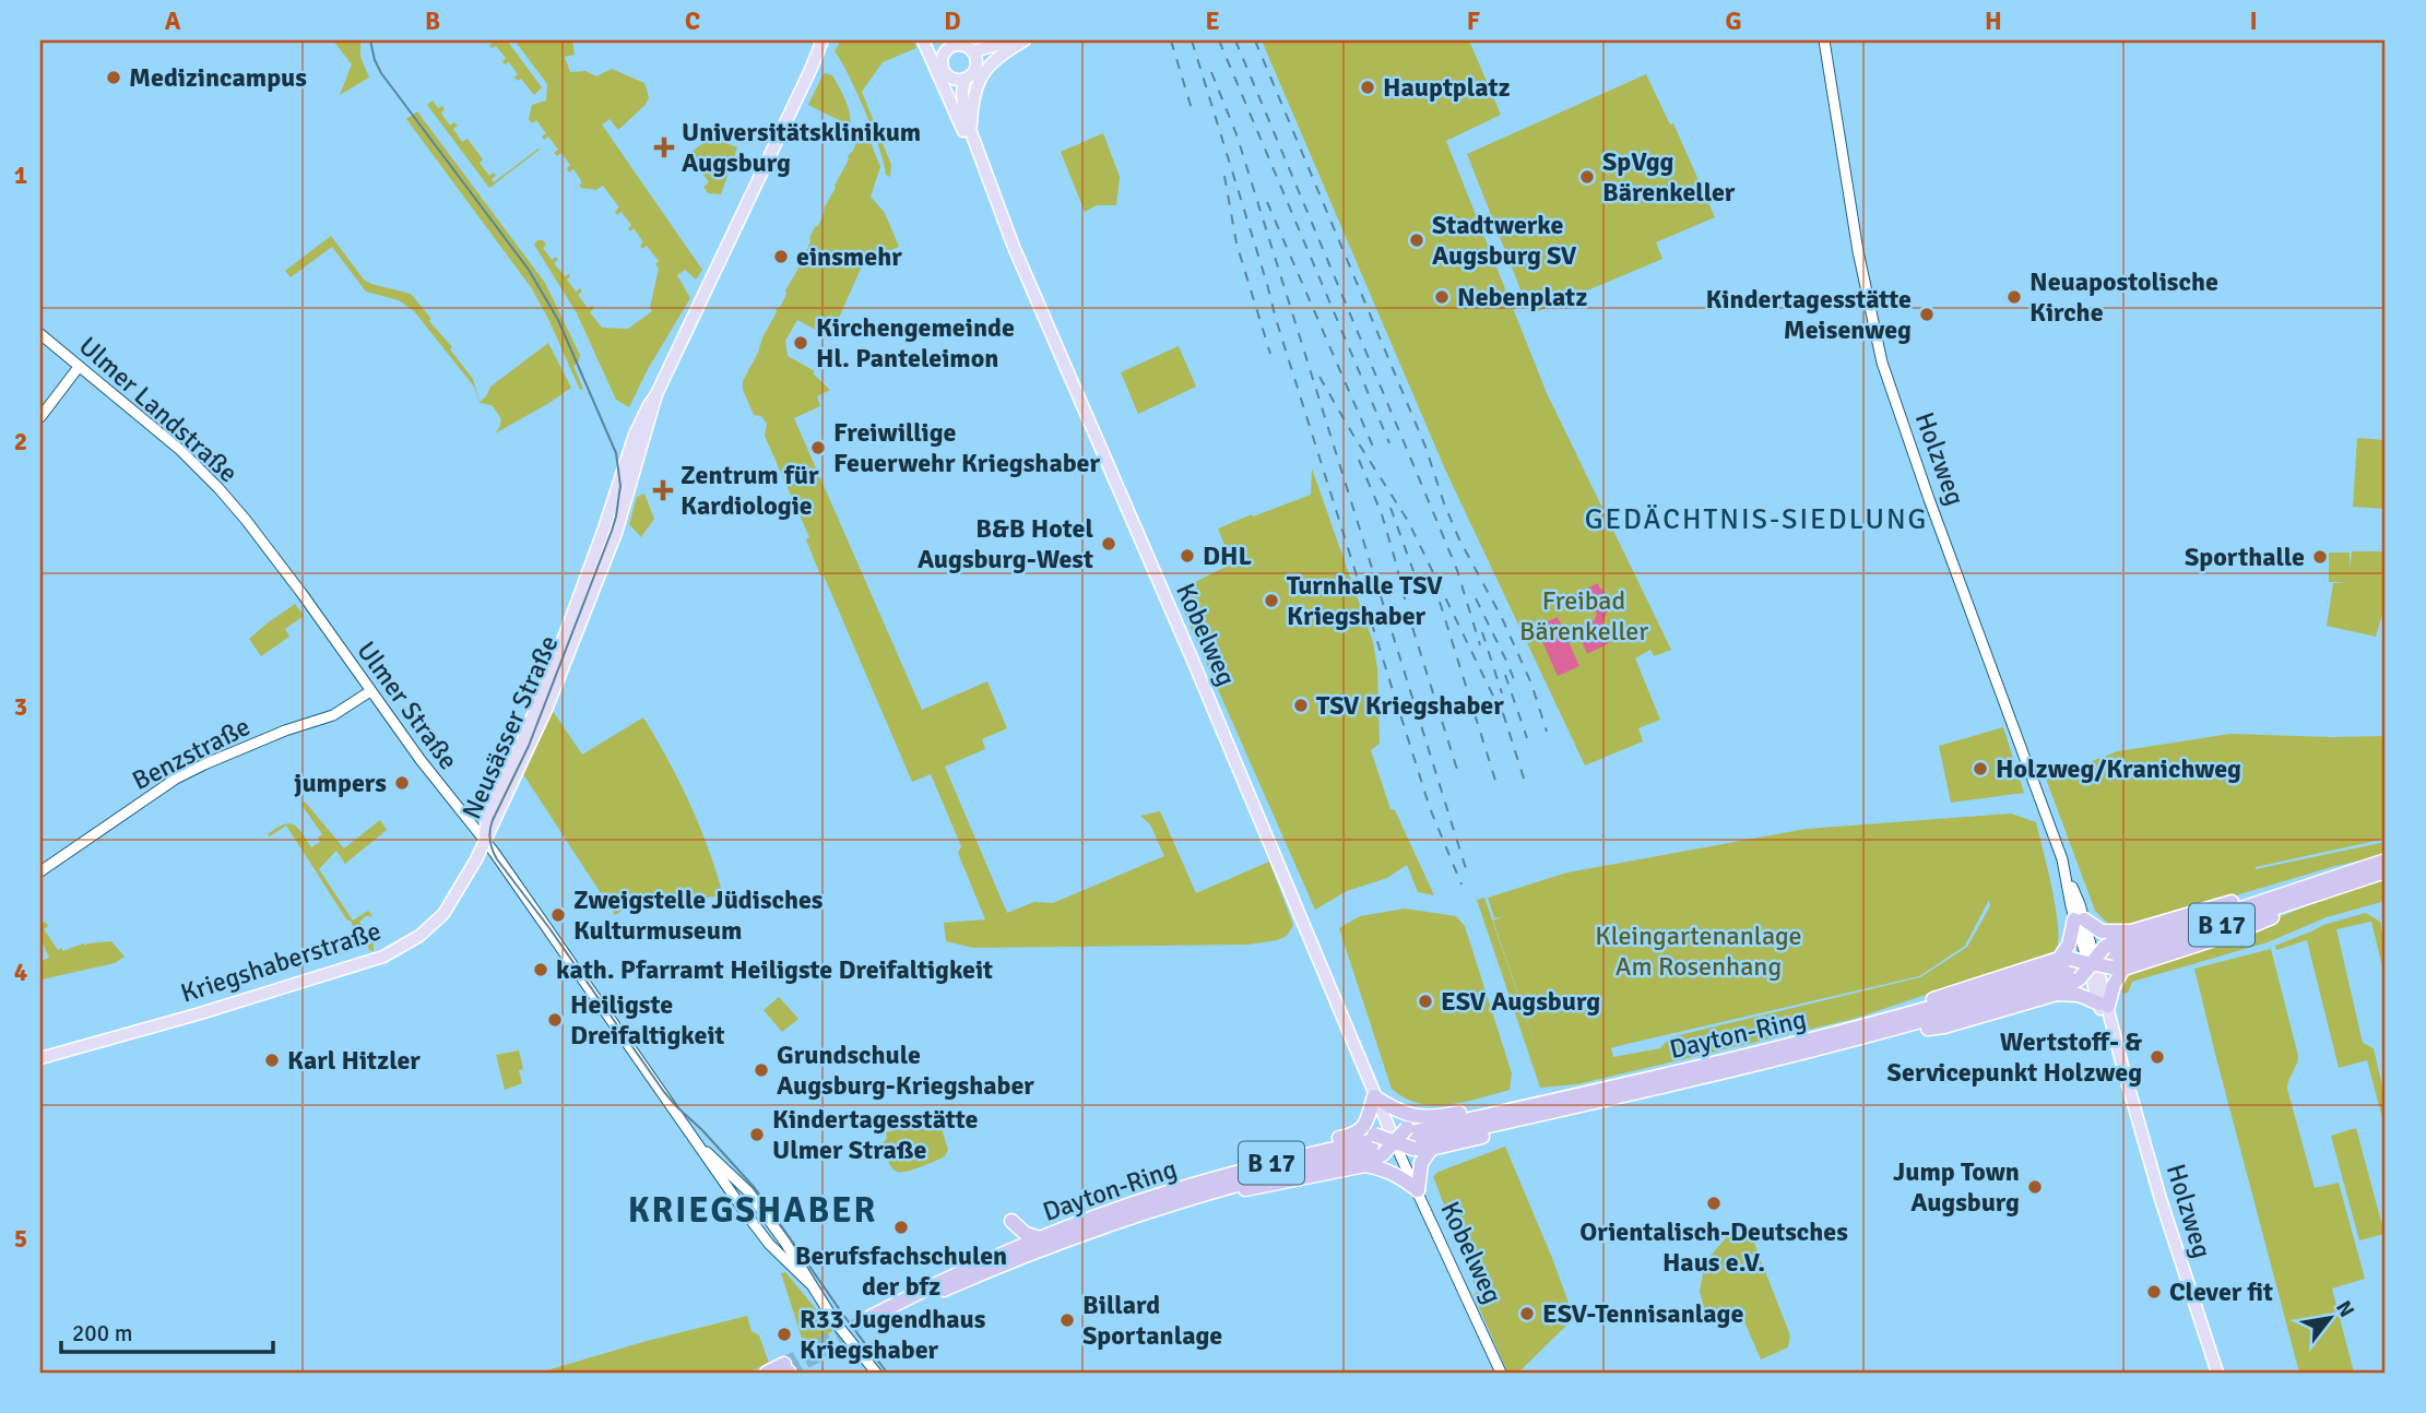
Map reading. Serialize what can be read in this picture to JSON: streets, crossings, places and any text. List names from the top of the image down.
{
  "streets": {
    "highway": ["B 17", "Dayton-Ring"],
    "main road": [
      "Holzweg",
      "Kobelweg",
      "Neusässer Straße",
      "Kriegshaberstraße"
    ],
    "street": ["Ulmer Landstraße", "Ulmer Straße", "Benzstraße"]
  },
  "crossings": [
    ["Ulmer Landstraße", "Ulmer Straße"],
    ["Holzweg", "Dayton-Ring"],
    ["Kobelweg", "Dayton-Ring"],
    ["Ulmer Straße", "Neusässer Straße"],
    ["Ulmer Straße", "Benzstraße"],
    ["Ulmer Straße", "Kriegshaberstraße"],
    ["Neusässer Straße", "Kriegshaberstraße"]
  ],
  "districts": ["GEDÄCHTNIS-SIEDLUNG", "KRIEGSHABER"],
  "parks": ["Freibad Bärenkeller", "Kleingartenanlage Am Rosenhang"],
  "places": {
    "other": [
      "Medizincampus",
      "Hauptplatz",
      "SpVgg Bärenkeller",
      "Stadtwerke Augsburg SV",
      "einsmehr",
      "Nebenplatz",
      "Neuapostolische Kirche",
      "Kindertagesstätte Meisenweg",
      "Kirchengemeinde Hl. Panteleimon",
      "Freiwillige Feuerwehr Kriegshaber",
      "B&B Hotel Augsburg-West",
      "DHL",
      "Sporthalle",
      "Turnhalle TSV Kriegshaber",
      "TSV Kriegshaber",
      "Holzweg/Kranichweg",
      "jumpers",
      "Zweigstelle Jüdisches Kulturmuseum",
      "kath. Pfarramt Heiligste Dreifaltigkeit",
      "ESV Augsburg",
      "Heiligste Dreifaltigkeit",
      "Wertstoff- & Servicepunkt Holzweg",
      "Karl Hitzler",
      "Grundschule Augsburg-Kriegshaber",
      "Kindertagesstätte Ulmer Straße",
      "Jump Town Augsburg",
      "Orientalisch-Deutsches Haus e.V.",
      "Berufsfachschulen der bfz",
      "Clever fit",
      "ESV-Tennisanlage",
      "Billard Sportanlage",
      "R33 Jugendhaus Kriegshaber"
    ],
    "health": ["Universitätsklinikum Augsburg", "Zentrum für Kardiologie"]
  },
  "scale_bar": "200 m",
  "north": "top right",
  "grid": {
    "columns": [
      "A",
      "B",
      "C",
      "D",
      "E",
      "F",
      "G",
      "H",
      "I"
    ],
    "rows": [
      "1",
      "2",
      "3",
      "4",
      "5"
    ]
  }
}
